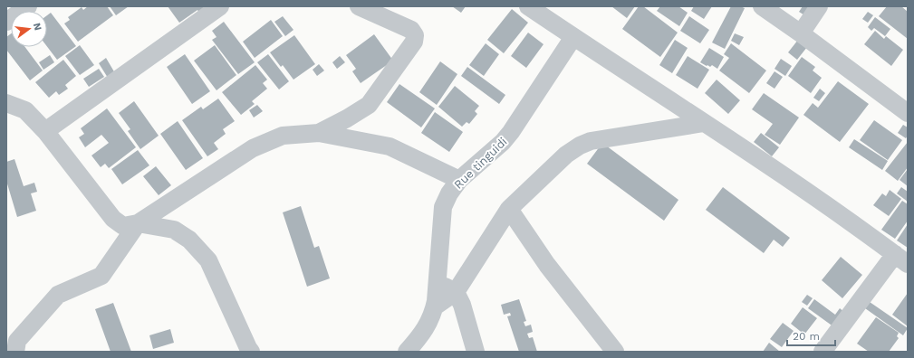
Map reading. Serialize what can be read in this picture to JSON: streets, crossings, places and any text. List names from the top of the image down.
{
  "streets": {
    "street": ["Rue tinguidi"]
  },
  "scale_bar": "20 m",
  "north": "right"
}
